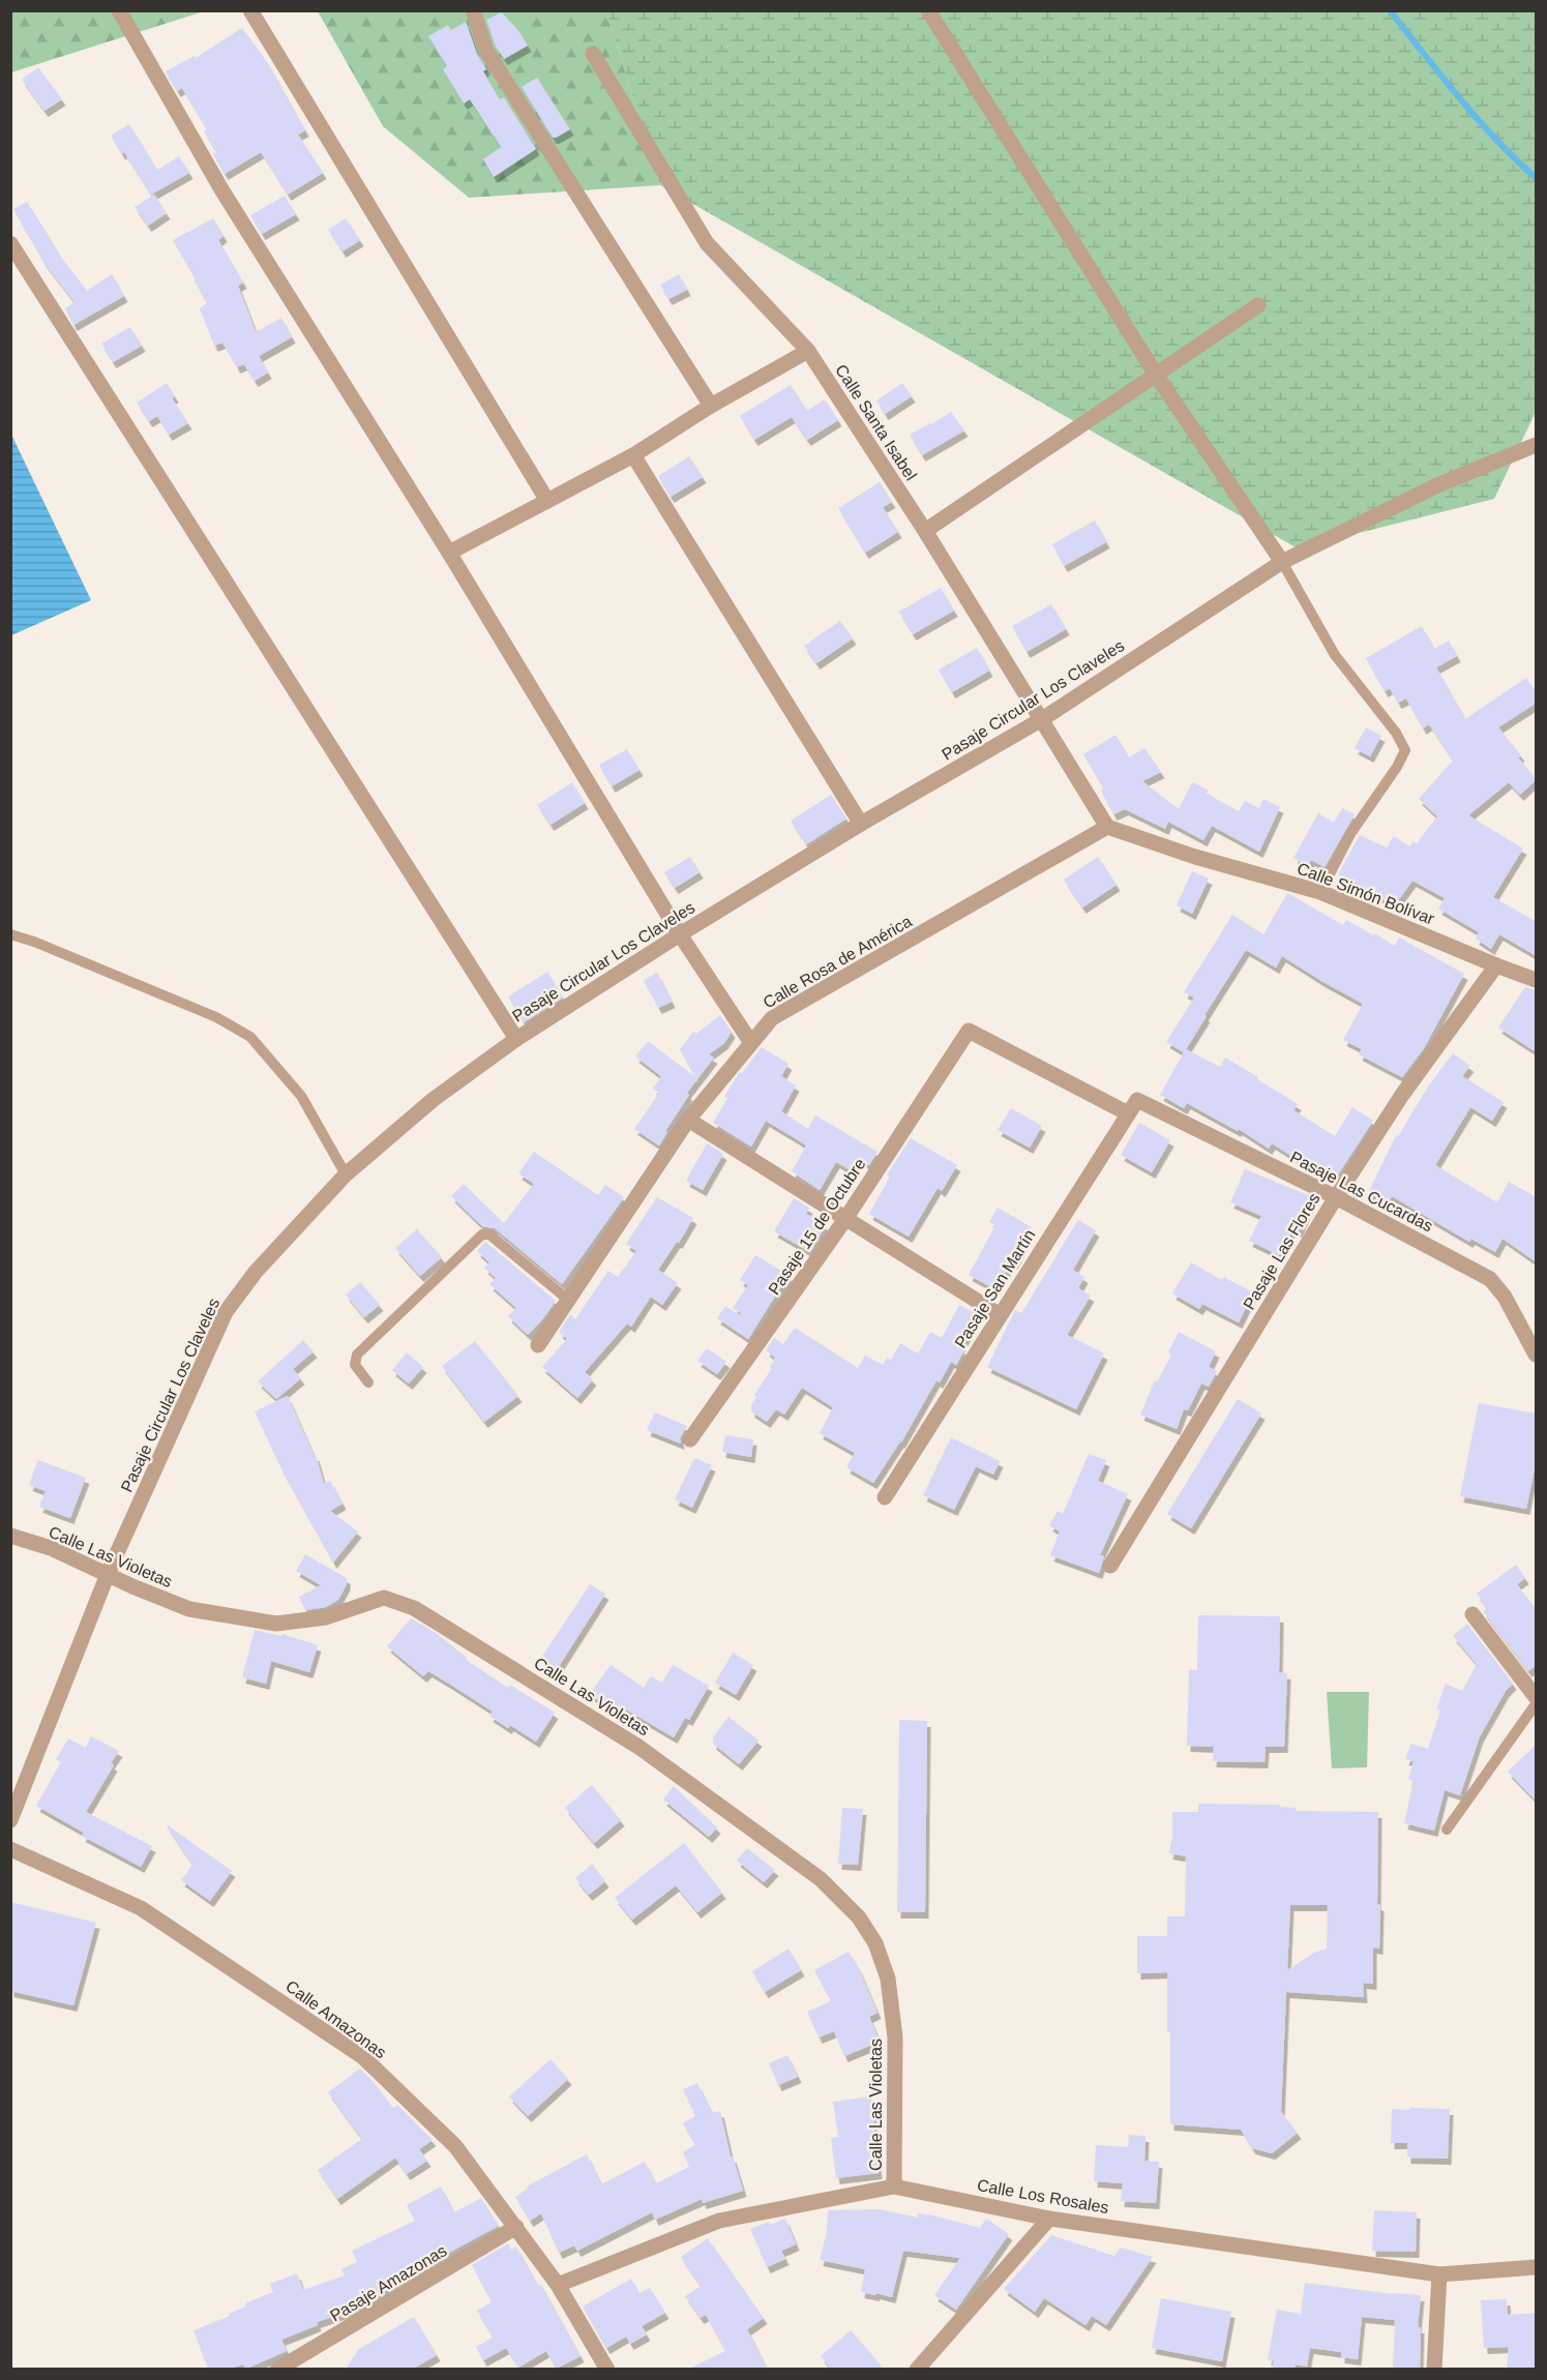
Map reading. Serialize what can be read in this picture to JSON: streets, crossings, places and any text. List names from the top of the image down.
{
  "streets": {
    "street": [
      "Calle Santa Isabel",
      "Pasaje Circular Los Claveles",
      "Calle Simón Bolívar",
      "Calle Rosa de América",
      "Pasaje Las Cucardas",
      "Pasaje 15 de Octubre",
      "Pasaje Las Flores",
      "Pasaje San Martín",
      "Calle Las Violetas",
      "Calle Amazonas",
      "Calle Los Rosales",
      "Pasaje Amazonas"
    ]
  },
  "crossings": [
    ["Calle Santa Isabel", "Pasaje Circular Los Claveles"],
    ["Calle Santa Isabel", "Calle Simón Bolívar"],
    ["Calle Santa Isabel", "Calle Rosa de América"],
    ["Pasaje Circular Los Claveles", "Calle Las Violetas"],
    ["Calle Simón Bolívar", "Calle Rosa de América"],
    ["Calle Simón Bolívar", "Pasaje Las Flores"],
    ["Pasaje Las Cucardas", "Pasaje 15 de Octubre"],
    ["Pasaje Las Cucardas", "Pasaje Las Flores"],
    ["Pasaje Las Cucardas", "Pasaje San Martín"],
    ["Calle Las Violetas", "Calle Los Rosales"],
    ["Calle Amazonas", "Calle Los Rosales"],
    ["Calle Amazonas", "Pasaje Amazonas"]
  ]
}
